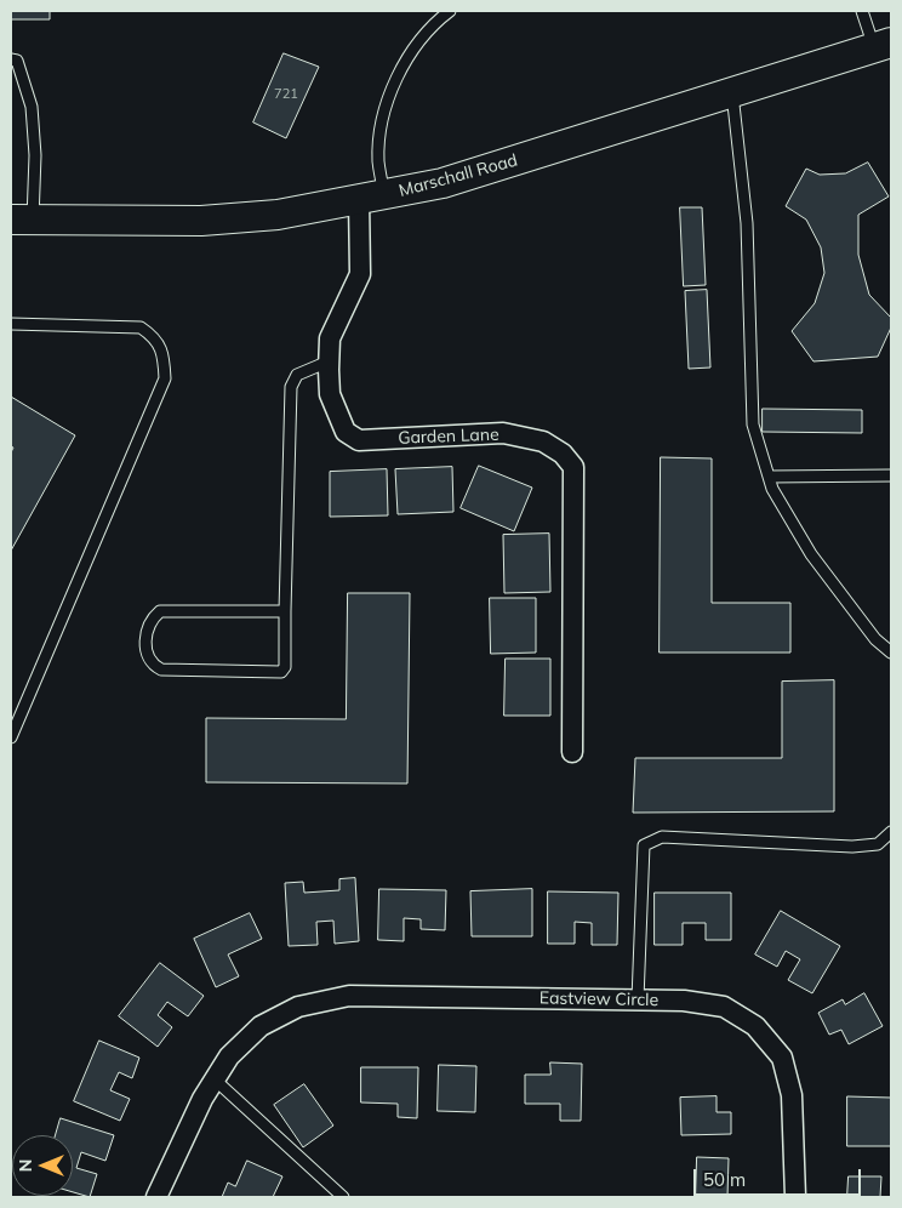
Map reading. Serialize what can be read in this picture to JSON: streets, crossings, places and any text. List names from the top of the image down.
{
  "streets": {
    "main road": ["Marschall Road"],
    "street": ["Garden Lane", "Eastview Circle"]
  },
  "crossings": [
    ["Marschall Road", "Garden Lane"]
  ],
  "house_numbers": ["721"],
  "scale_bar": "50 m",
  "north": "left"
}
